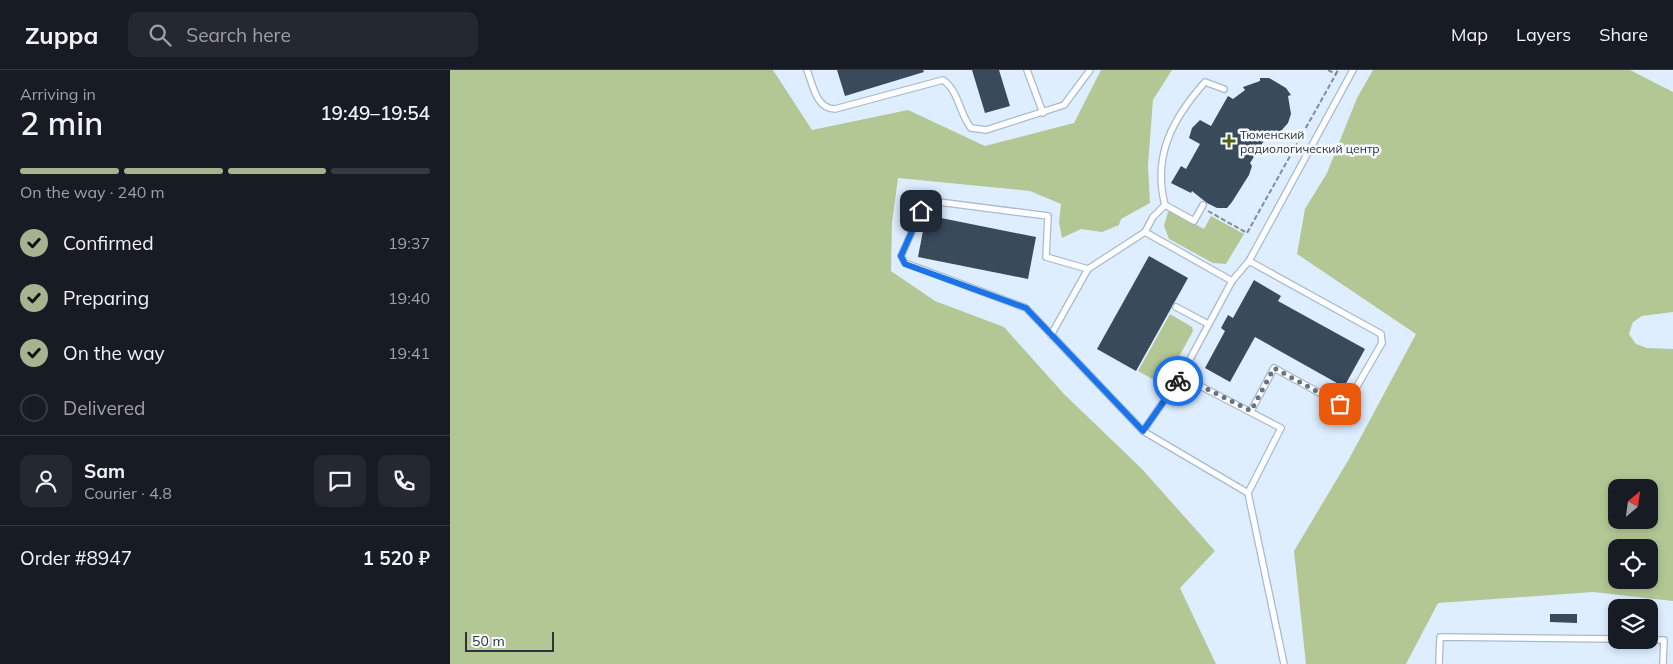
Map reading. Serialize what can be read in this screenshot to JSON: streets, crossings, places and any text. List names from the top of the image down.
{
  "places": {
    "health": ["Тюменский радиологический центр"]
  },
  "scale_bar": "50 m",
  "north": "top right",
  "page": {
    "header": "Zuppa",
    "search": "Search here",
    "nav": ["Map", "Layers", "Share"],
    "heading": ["2 min", "Arriving in", "19:49–19:54"],
    "panel": [
      "Sam",
      "Courier · 4.8",
      "Order #8947",
      "1 520 ₽"
    ],
    "bar": "On the way · 240 m",
    "list": [
      ["Confirmed", "19:37"],
      ["Preparing", "19:40"],
      ["On the way", "19:41"],
      "Delivered"
    ],
    "scale": "50 m"
  }
}
